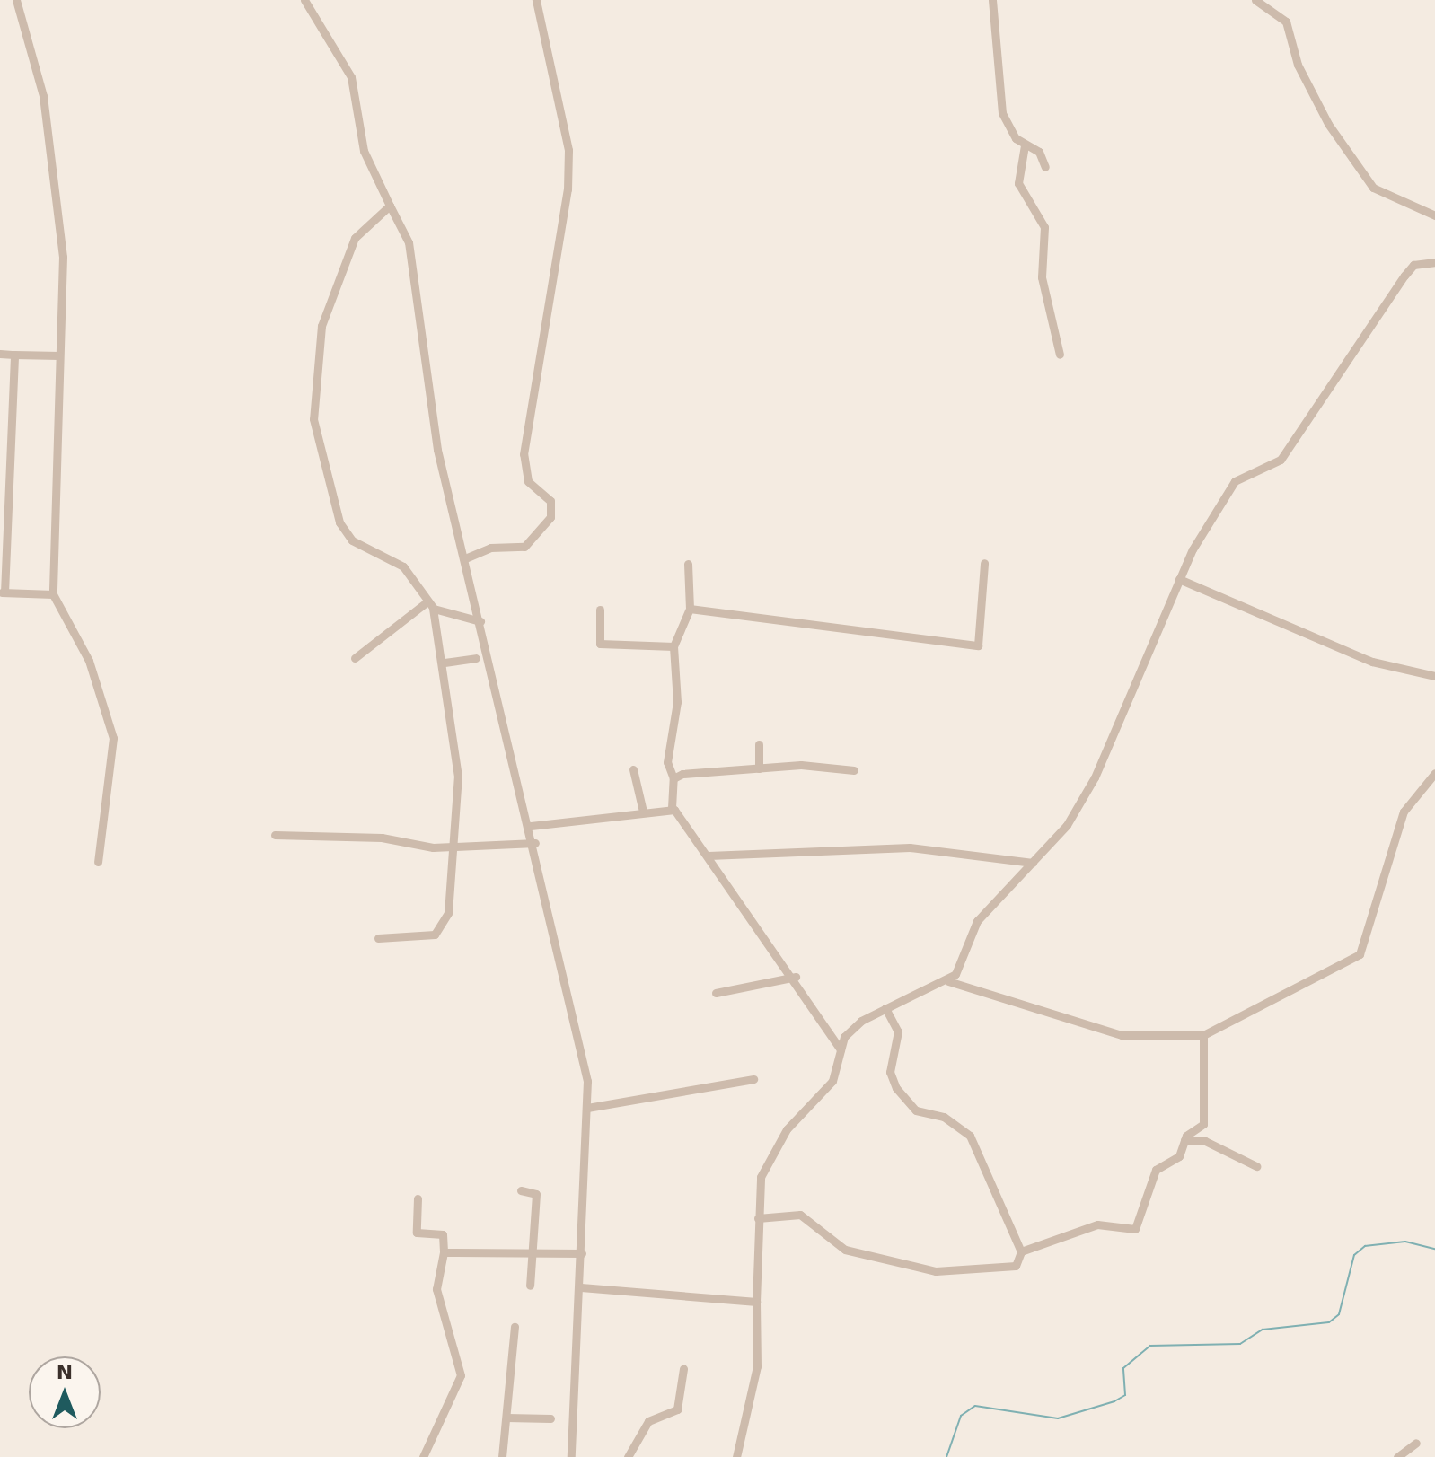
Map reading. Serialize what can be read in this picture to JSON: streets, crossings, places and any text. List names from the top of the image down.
{
  "north": "top"
}
